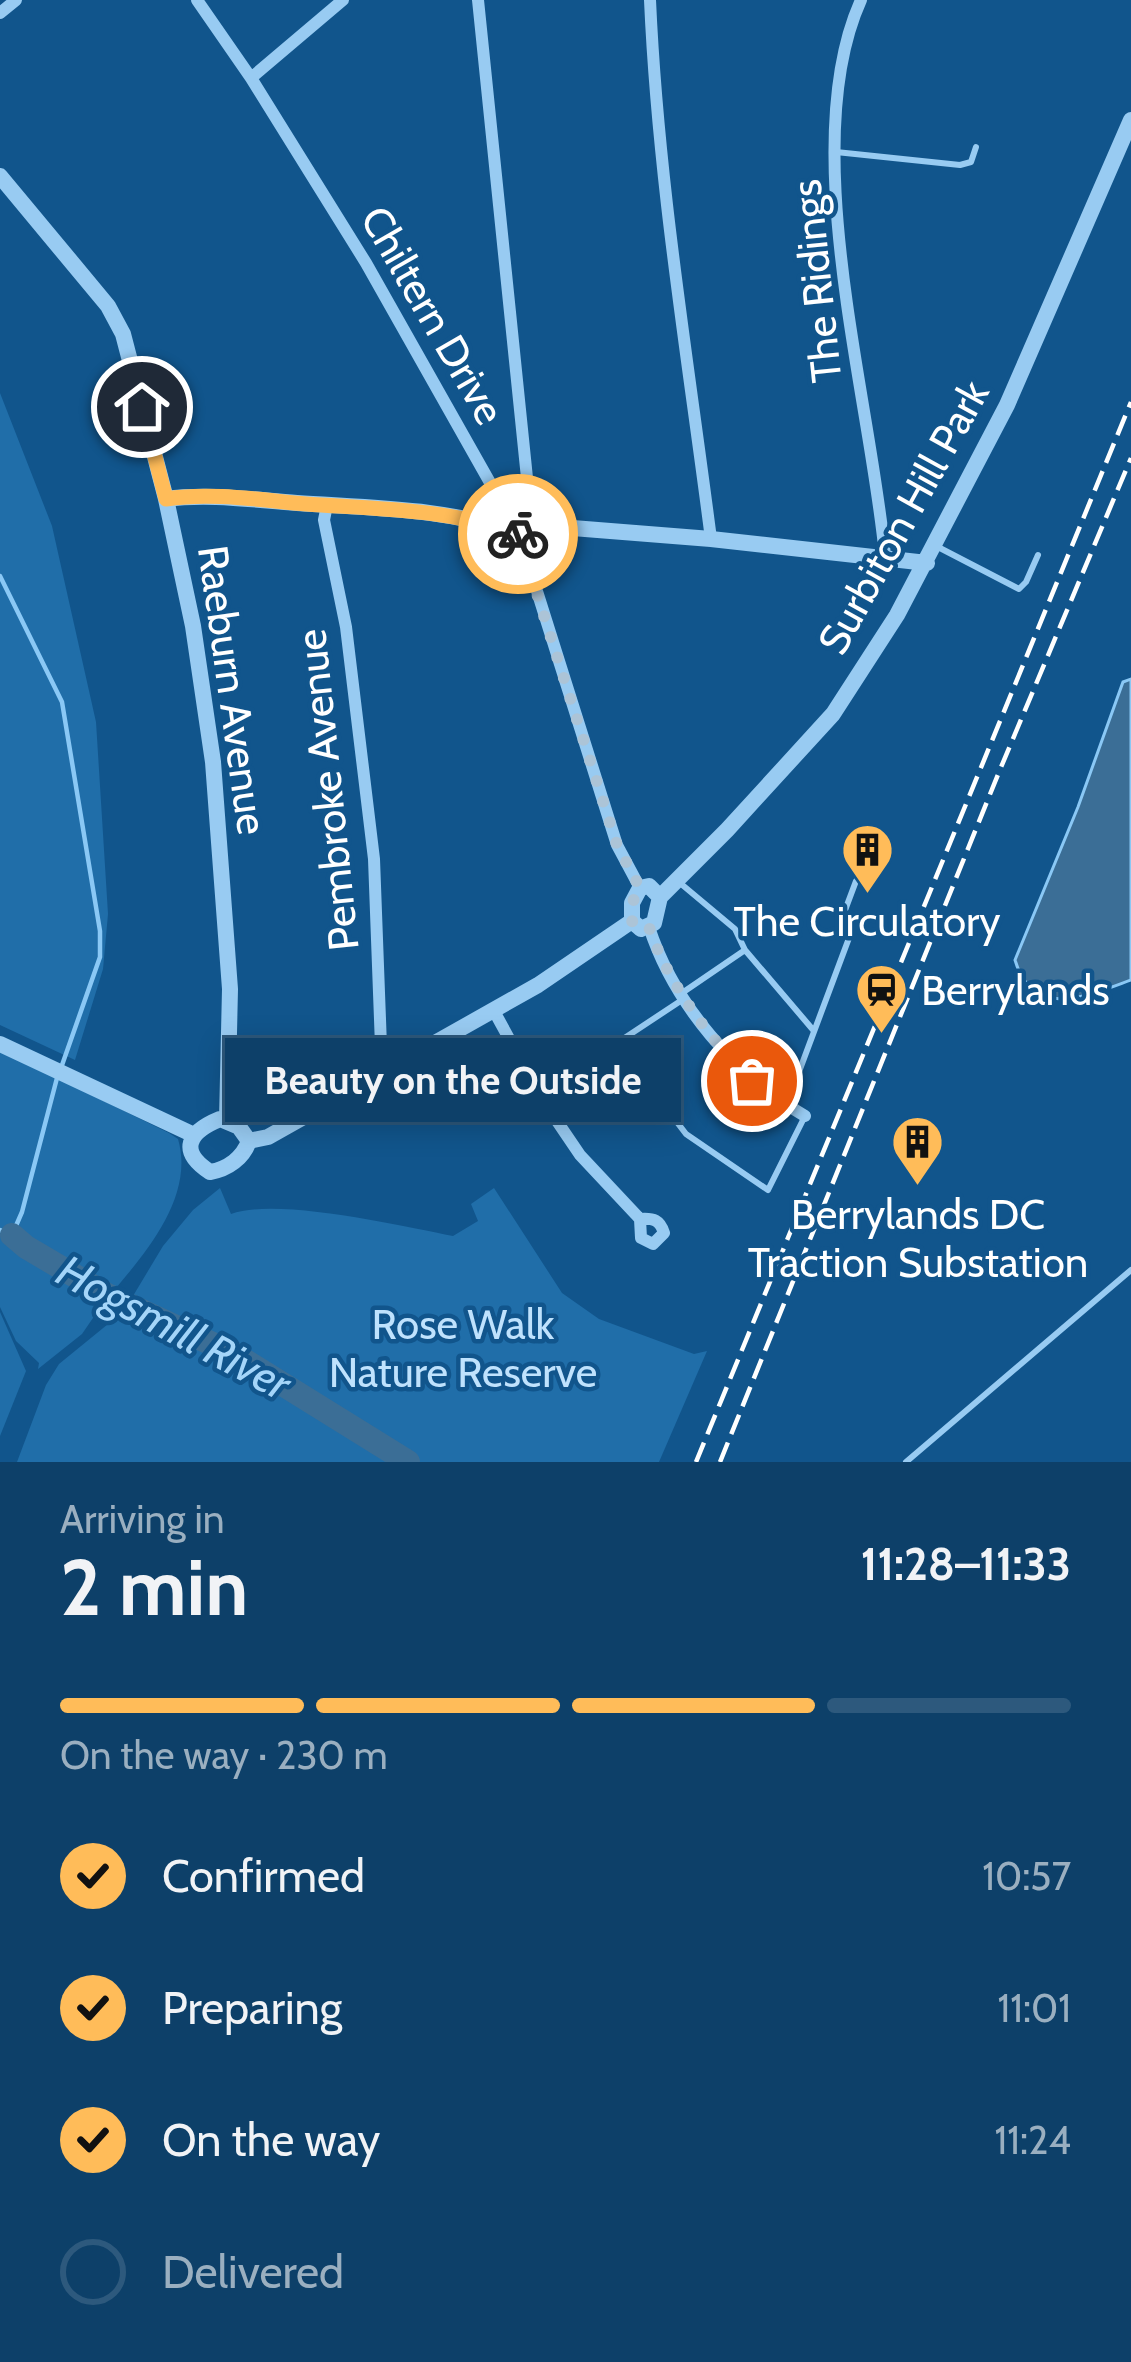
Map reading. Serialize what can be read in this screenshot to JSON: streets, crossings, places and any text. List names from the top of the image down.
{
  "streets": {
    "street": [
      "The Ridings",
      "Chiltern Drive",
      "Surbiton Hill Park",
      "Raeburn Avenue",
      "Pembroke Avenue"
    ]
  },
  "crossings": [
    ["Chiltern Drive", "Surbiton Hill Park"]
  ],
  "water": ["Hogsmill River"],
  "parks": ["Rose Walk Nature Reserve"],
  "places": {
    "building": ["The Circulatory", "Berrylands DC Traction Substation"],
    "station": ["Berrylands"],
    "other": ["Beauty on the Outside"]
  },
  "page": {
    "bubble": "Beauty on the Outside",
    "heading": ["2 min", "Arriving in", "11:28–11:33"],
    "bar": "On the way · 230 m",
    "list": [
      ["Confirmed", "10:57"],
      ["Preparing", "11:01"],
      ["On the way", "11:24"],
      "Delivered"
    ]
  }
}
